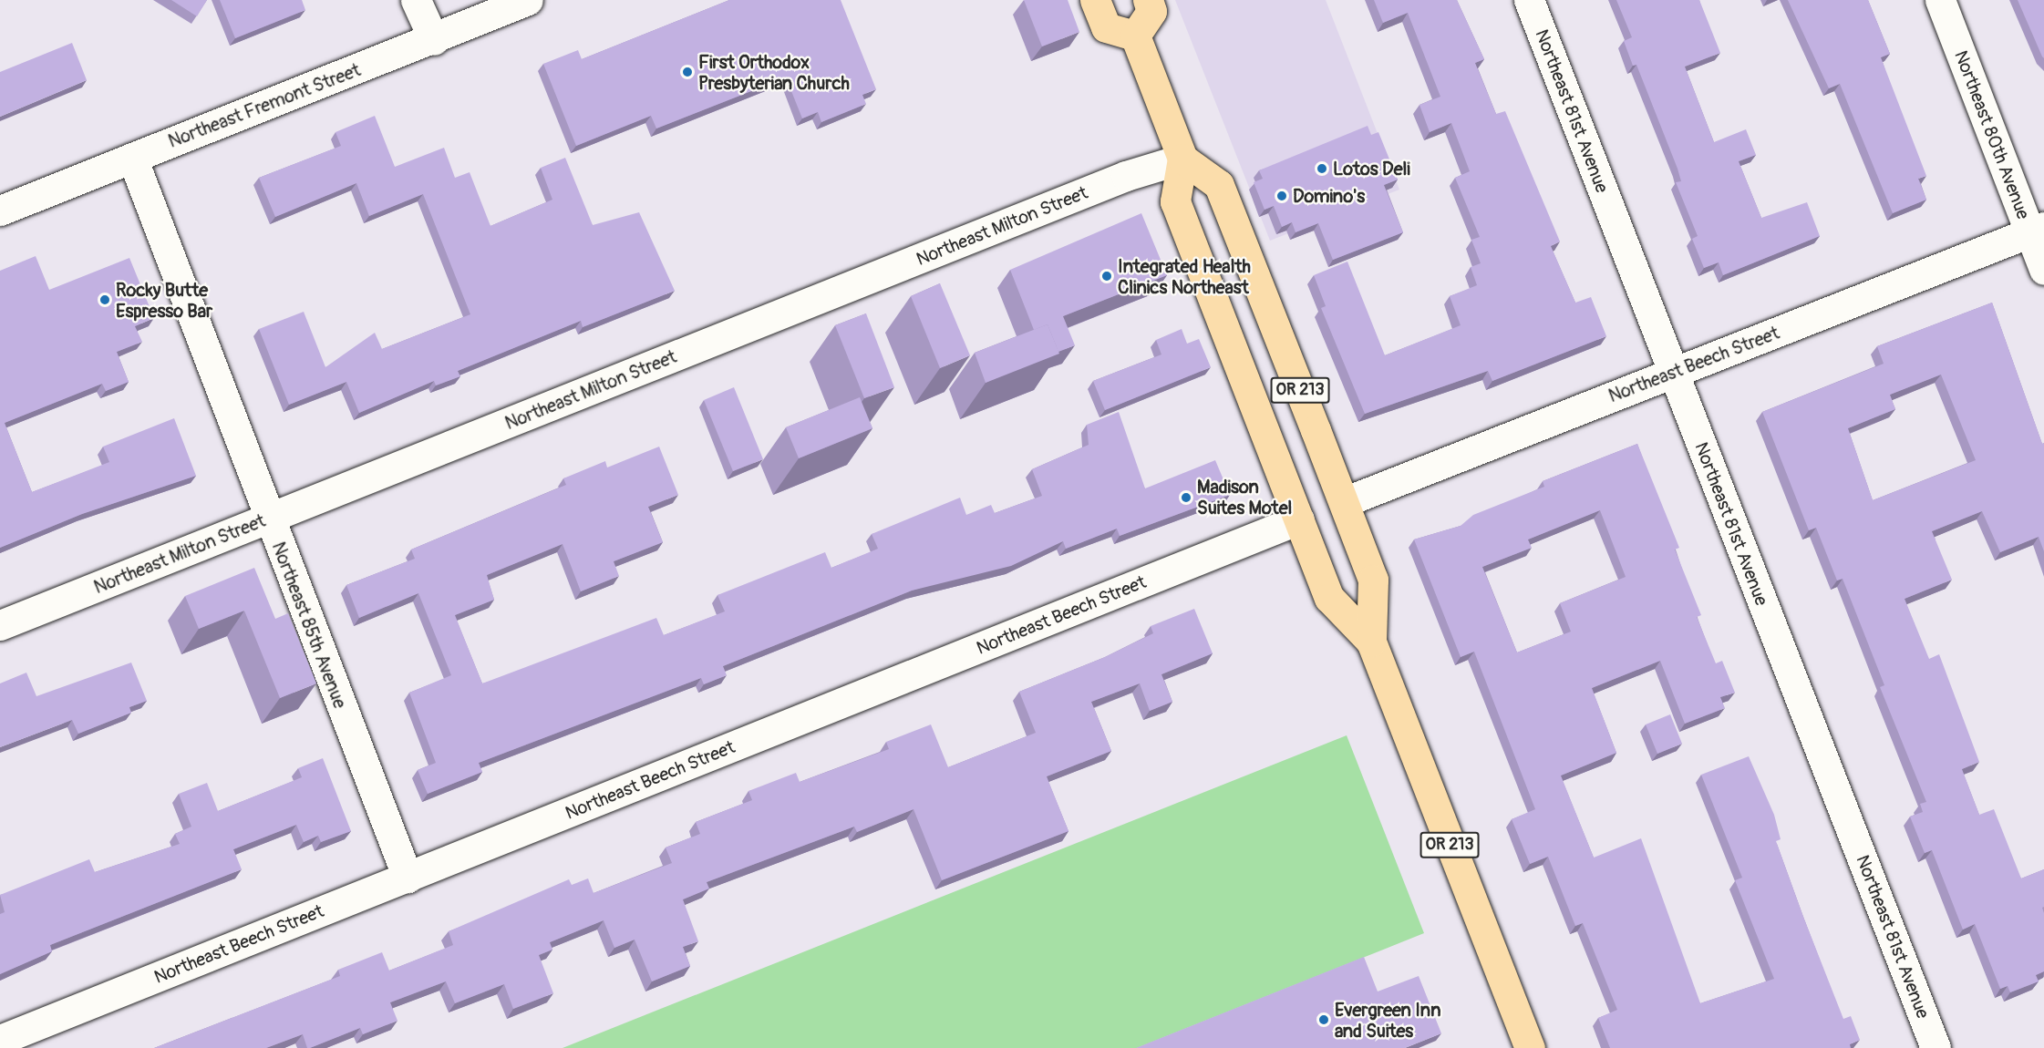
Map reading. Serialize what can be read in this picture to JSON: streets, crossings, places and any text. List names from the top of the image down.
{
  "streets": {
    "main road": ["OR 213"],
    "street": [
      "Northeast Fremont Street",
      "Northeast 81st Avenue",
      "Northeast 80th Avenue",
      "Northeast Milton Street",
      "Northeast Beech Street",
      "Northeast 85th Avenue"
    ]
  },
  "crossings": [
    ["Northeast Fremont Street", "Northeast 85th Avenue"],
    ["Northeast 81st Avenue", "Northeast Beech Street"],
    ["Northeast 80th Avenue", "Northeast Beech Street"],
    ["Northeast Milton Street", "OR 213"],
    ["Northeast Milton Street", "Northeast 85th Avenue"],
    ["Northeast Beech Street", "OR 213"],
    ["Northeast Beech Street", "Northeast 85th Avenue"]
  ],
  "places": [
    "First Orthodox Presbyterian Church",
    "Lotos Deli",
    "Domino's",
    "Integrated Health Clinics Northeast",
    "Rocky Butte Espresso Bar",
    "Madison Suites Motel",
    "Evergreen Inn and Suites"
  ]
}
